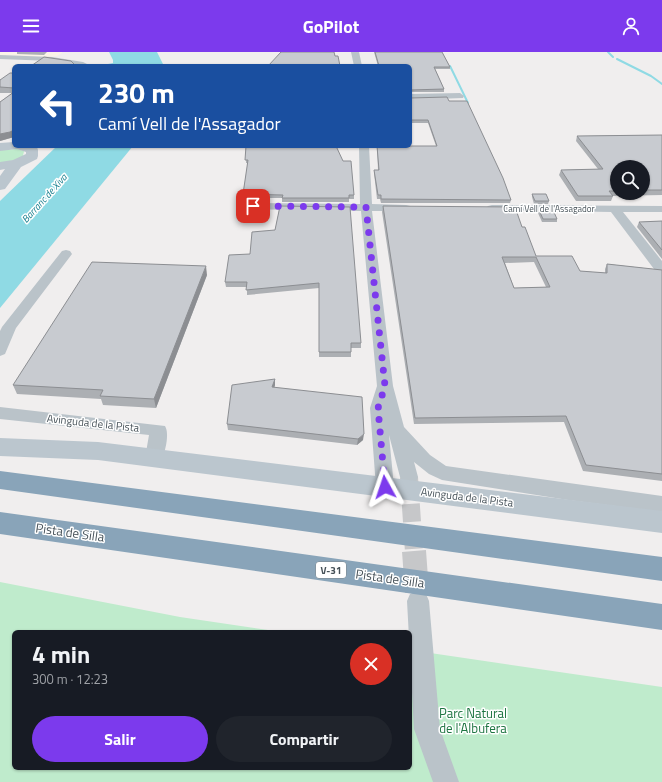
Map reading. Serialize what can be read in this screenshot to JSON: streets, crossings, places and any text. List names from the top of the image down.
{
  "streets": {
    "highway": ["Pista de Silla", "V-31"],
    "street": ["Camí Vell de l'Assagador", "Avinguda de la Pista"]
  },
  "water": ["Barranc de Xiva"],
  "parks": ["Parc Natural de l'Albufera"],
  "page": {
    "header": "GoPilot",
    "turn": ["230 m", "Camí Vell de l'Assagador"],
    "heading": ["4 min", "300 m · 12:23"],
    "buttons": ["Salir", "Compartir"]
  }
}
